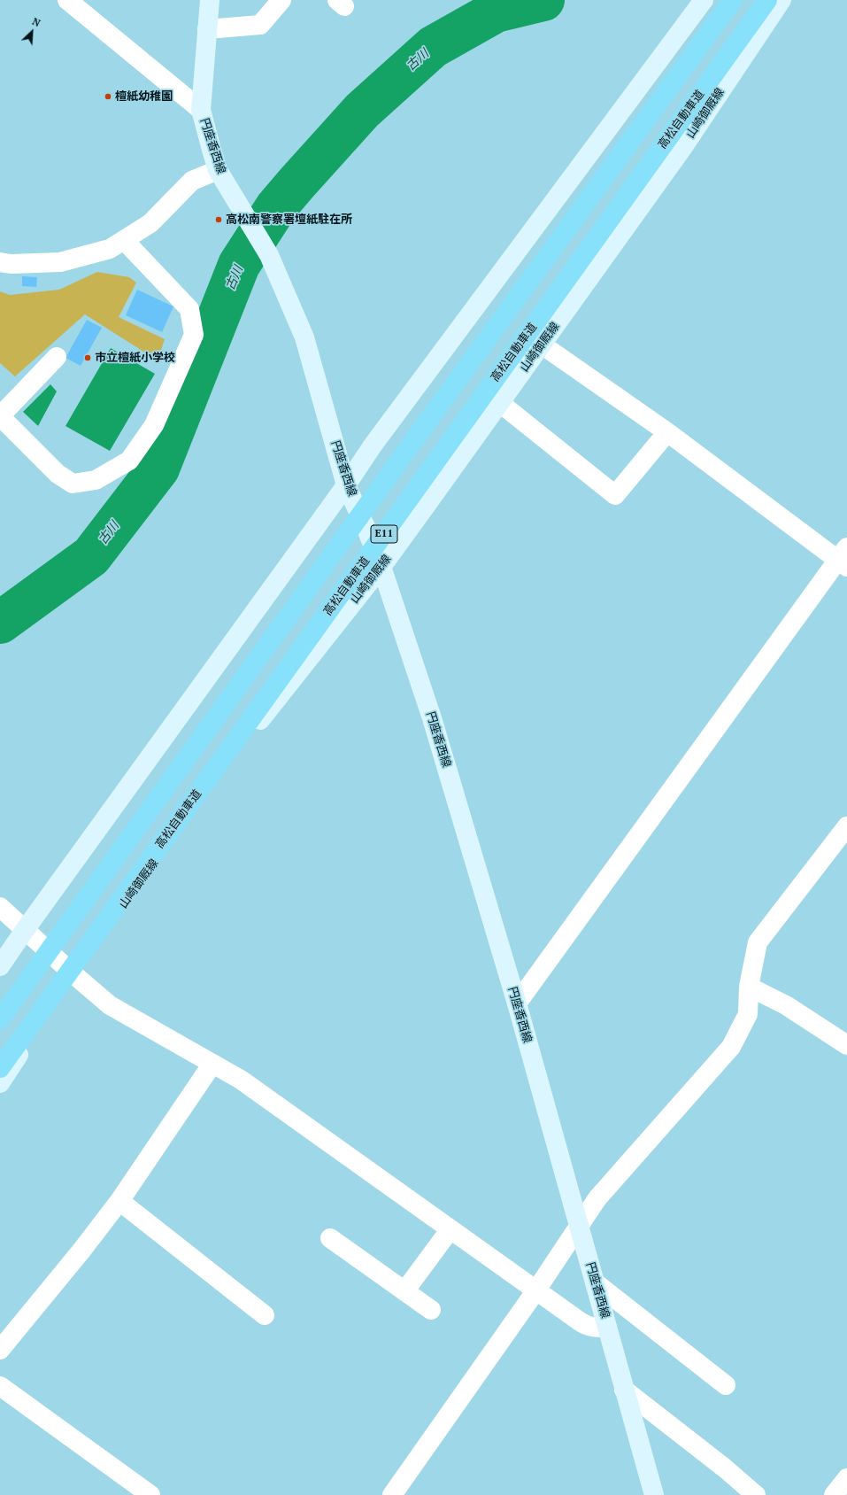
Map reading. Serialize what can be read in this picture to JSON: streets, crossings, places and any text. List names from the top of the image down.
{
  "streets": {
    "highway": ["高松自動車道", "E11"],
    "main road": ["山崎御厩線", "円座香西線"]
  },
  "crossings": [
    ["山崎御厩線", "円座香西線"]
  ],
  "water": ["古川"],
  "places": ["檀紙幼稚園", "高松南警察署壇紙駐在所", "市立檀紙小学校"],
  "north": "top right"
}
